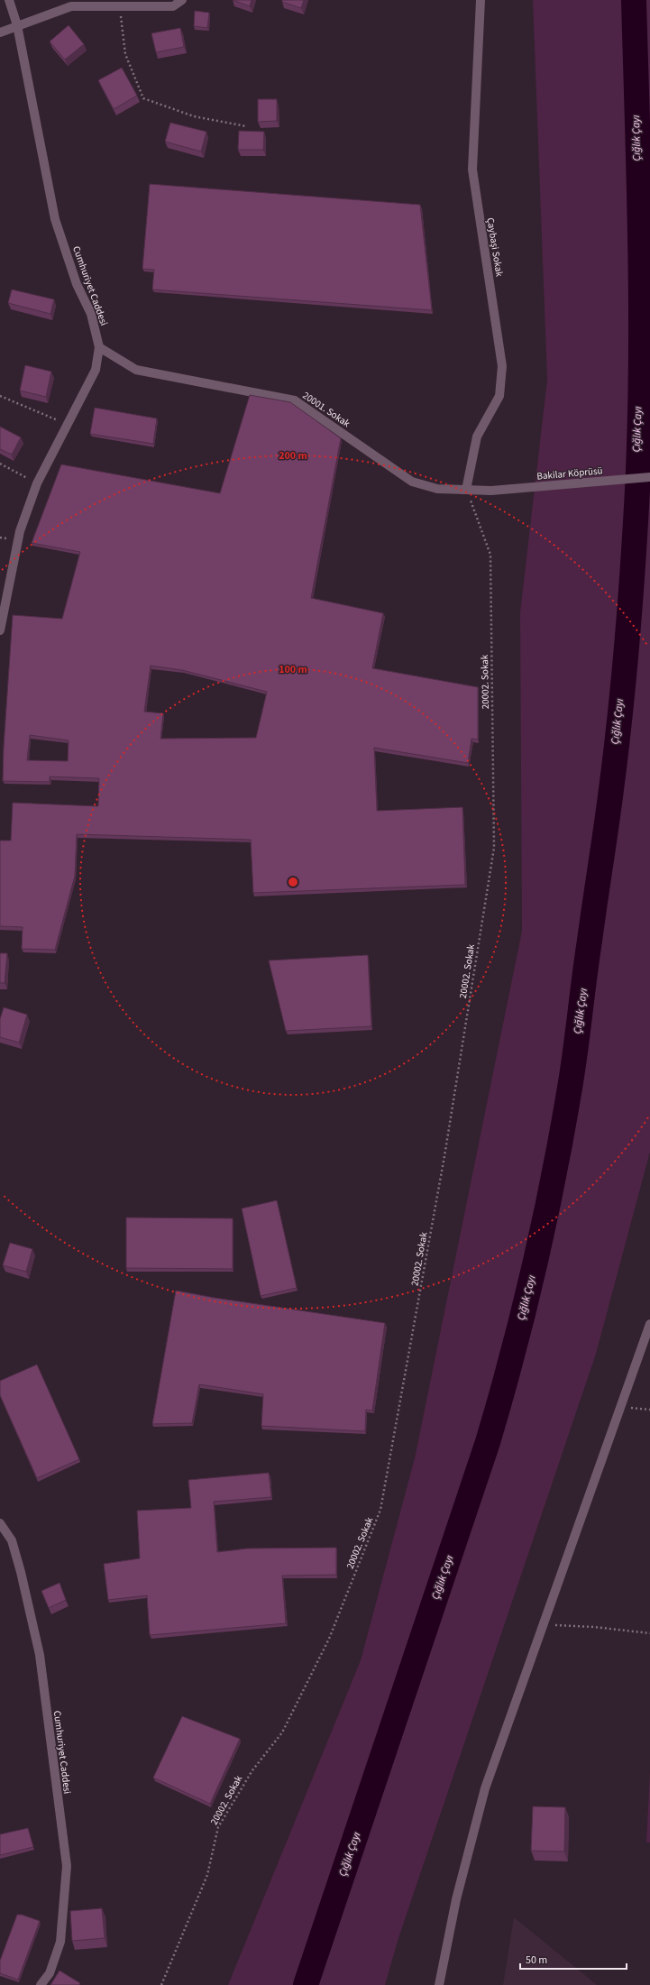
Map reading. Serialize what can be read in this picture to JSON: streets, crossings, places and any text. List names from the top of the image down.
{
  "streets": {
    "street": [
      "Çaybaşi Sokak",
      "Cumhuriyet Caddesi",
      "20001. Sokak",
      "Bakilar Köprüsü"
    ],
    "path": ["20002. Sokak"]
  },
  "crossings": [
    ["Çaybaşi Sokak", "20001. Sokak"],
    ["Çaybaşi Sokak", "20002. Sokak"],
    ["Cumhuriyet Caddesi", "20001. Sokak"],
    ["20001. Sokak", "Bakilar Köprüsü"],
    ["20001. Sokak", "20002. Sokak"]
  ],
  "water": ["Çığlık Çayı"],
  "scale_bar": "50 m",
  "rings": ["200 m", "100 m"]
}
